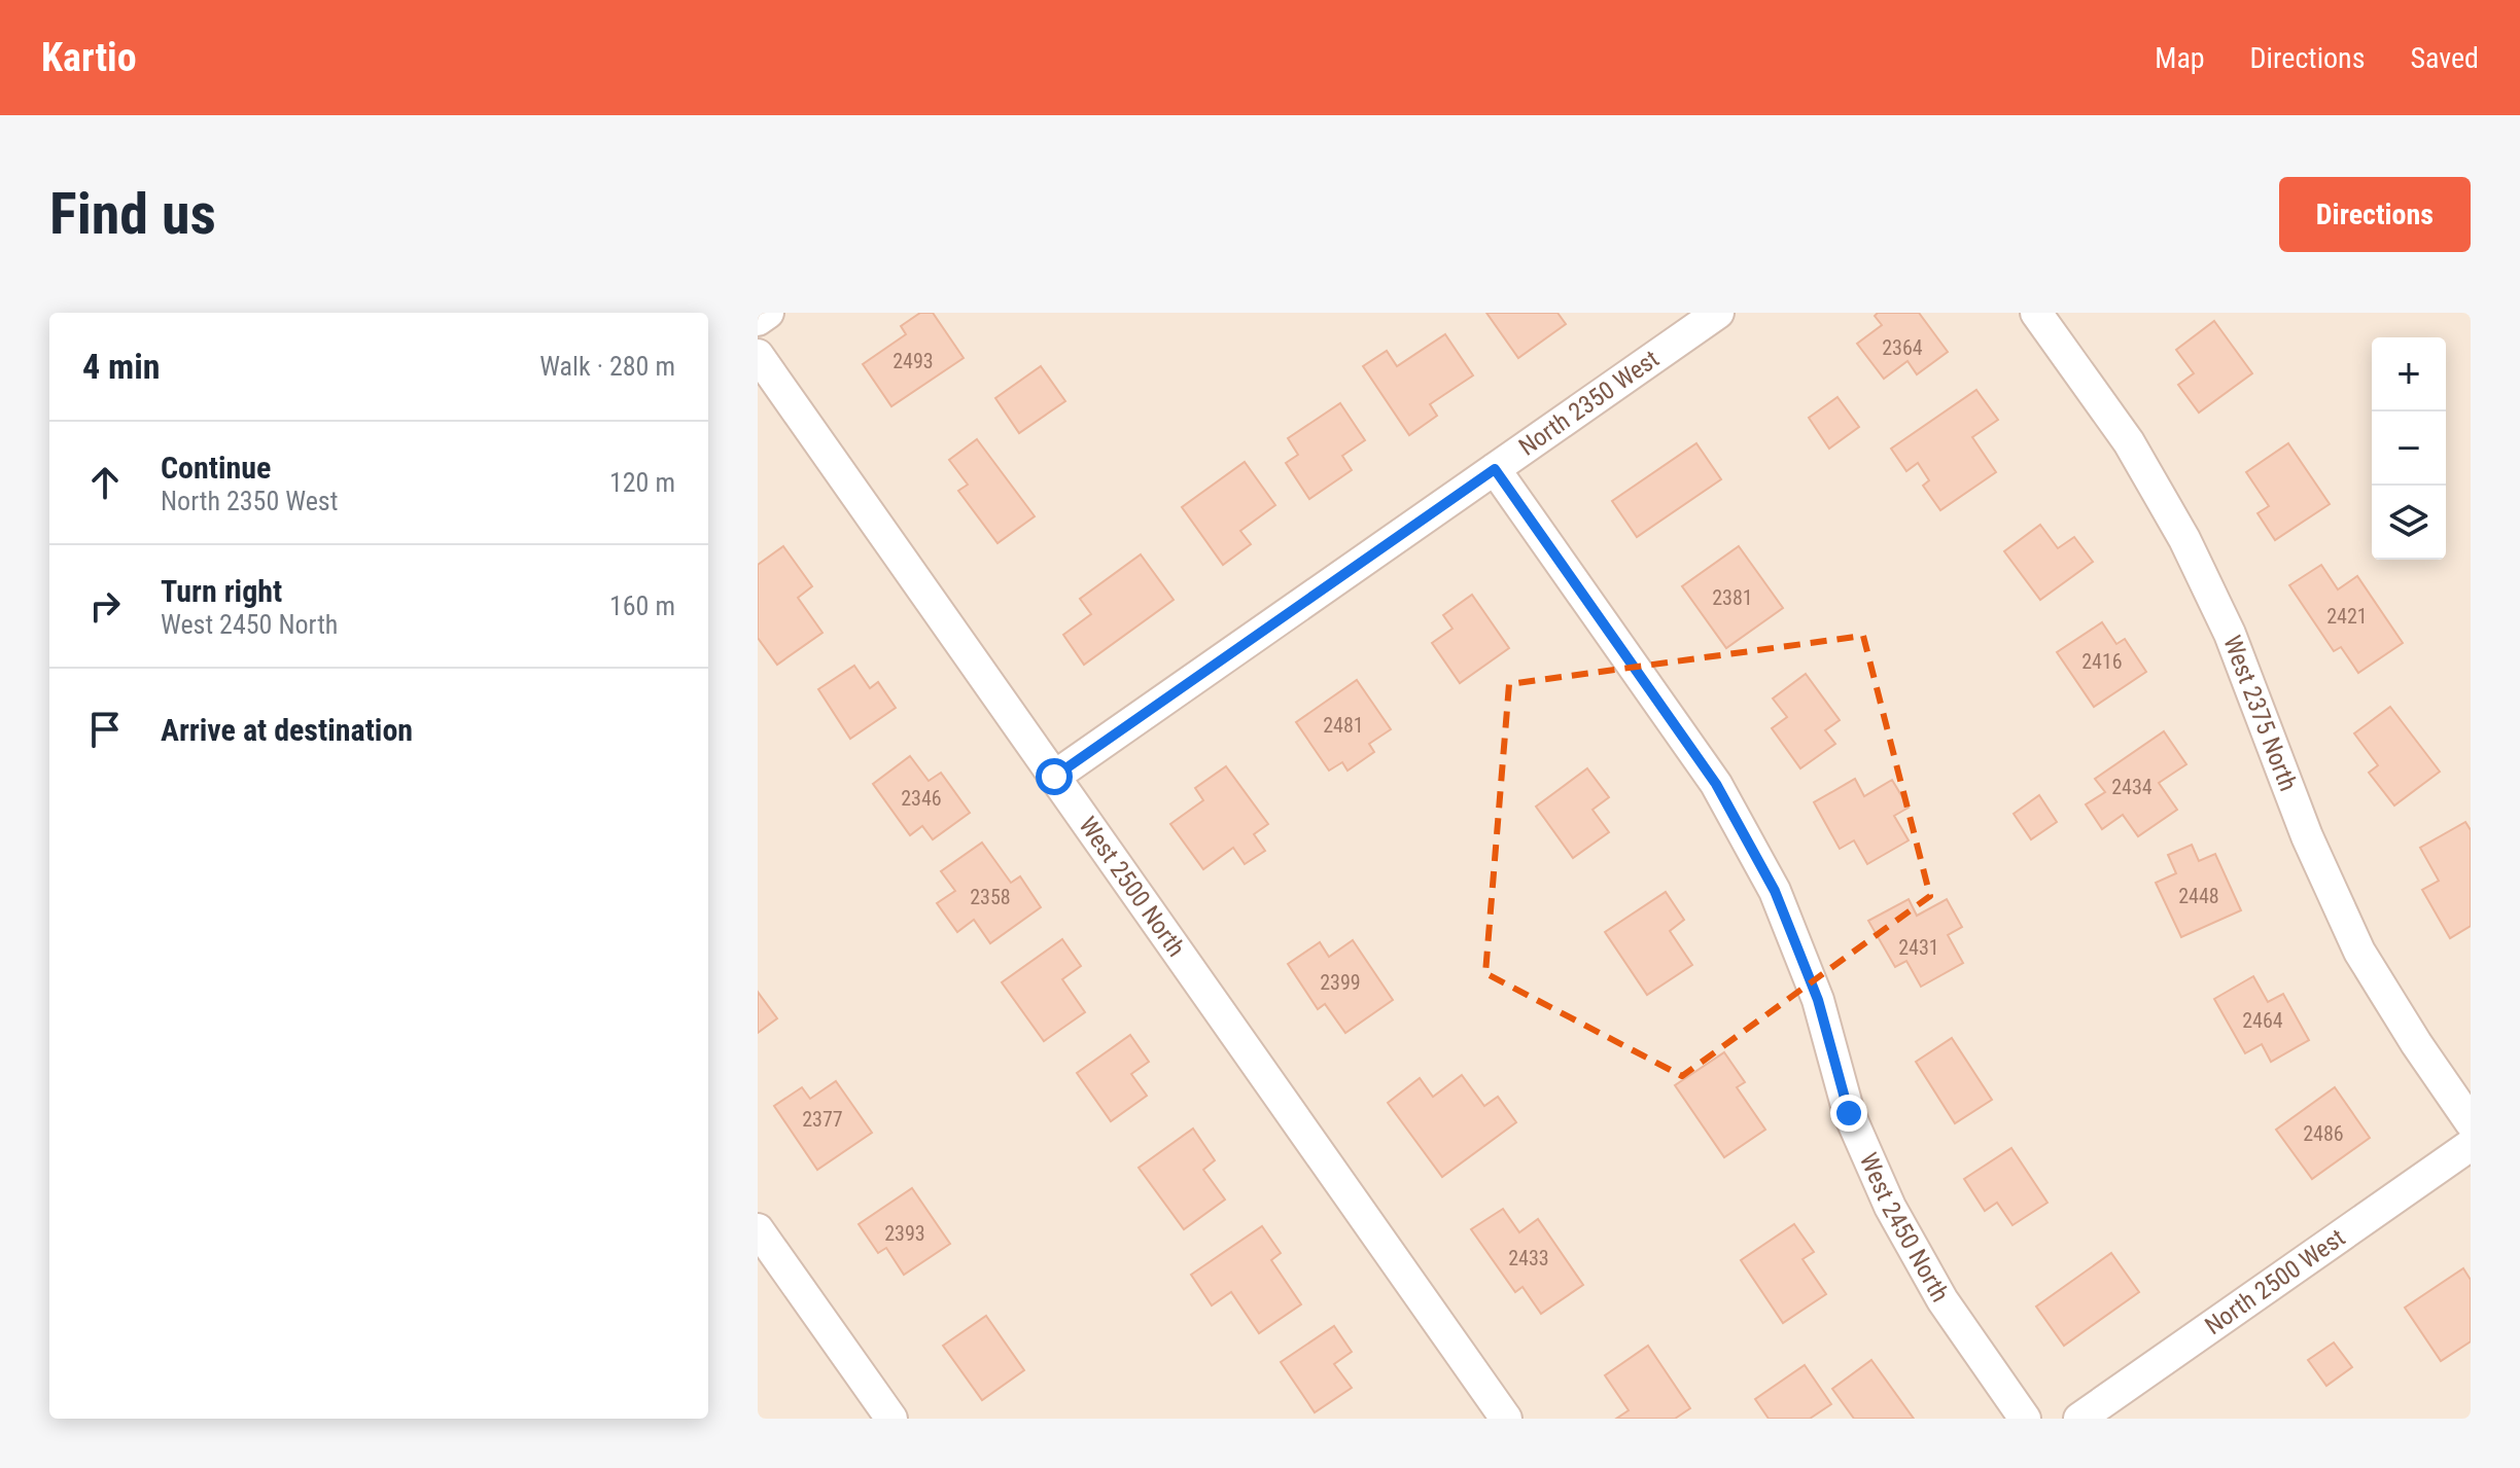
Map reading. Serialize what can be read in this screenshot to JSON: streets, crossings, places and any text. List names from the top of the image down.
{
  "streets": {
    "street": [
      "North 2350 West",
      "West 2375 North",
      "West 2500 North",
      "West 2450 North",
      "North 2500 West"
    ]
  },
  "crossings": [
    ["North 2350 West", "West 2500 North"],
    ["North 2350 West", "West 2450 North"]
  ],
  "house_numbers": [
    "2364",
    "2493",
    "2381",
    "2421",
    "2416",
    "2481",
    "2434",
    "2346",
    "2448",
    "2358",
    "2431",
    "2399",
    "2464",
    "2377",
    "2486",
    "2393",
    "2433"
  ],
  "page": {
    "header": "Kartio",
    "nav": ["Map", "Directions", "Saved"],
    "buttons": "Directions",
    "title": "Find us",
    "heading": ["4 min", "Walk · 280 m"],
    "map_buttons": ["+", "−"],
    "list": [
      ["Continue", "North 2350 West", "120 m"],
      ["Turn right", "West 2450 North", "160 m"],
      "Arrive at destination"
    ]
  }
}
